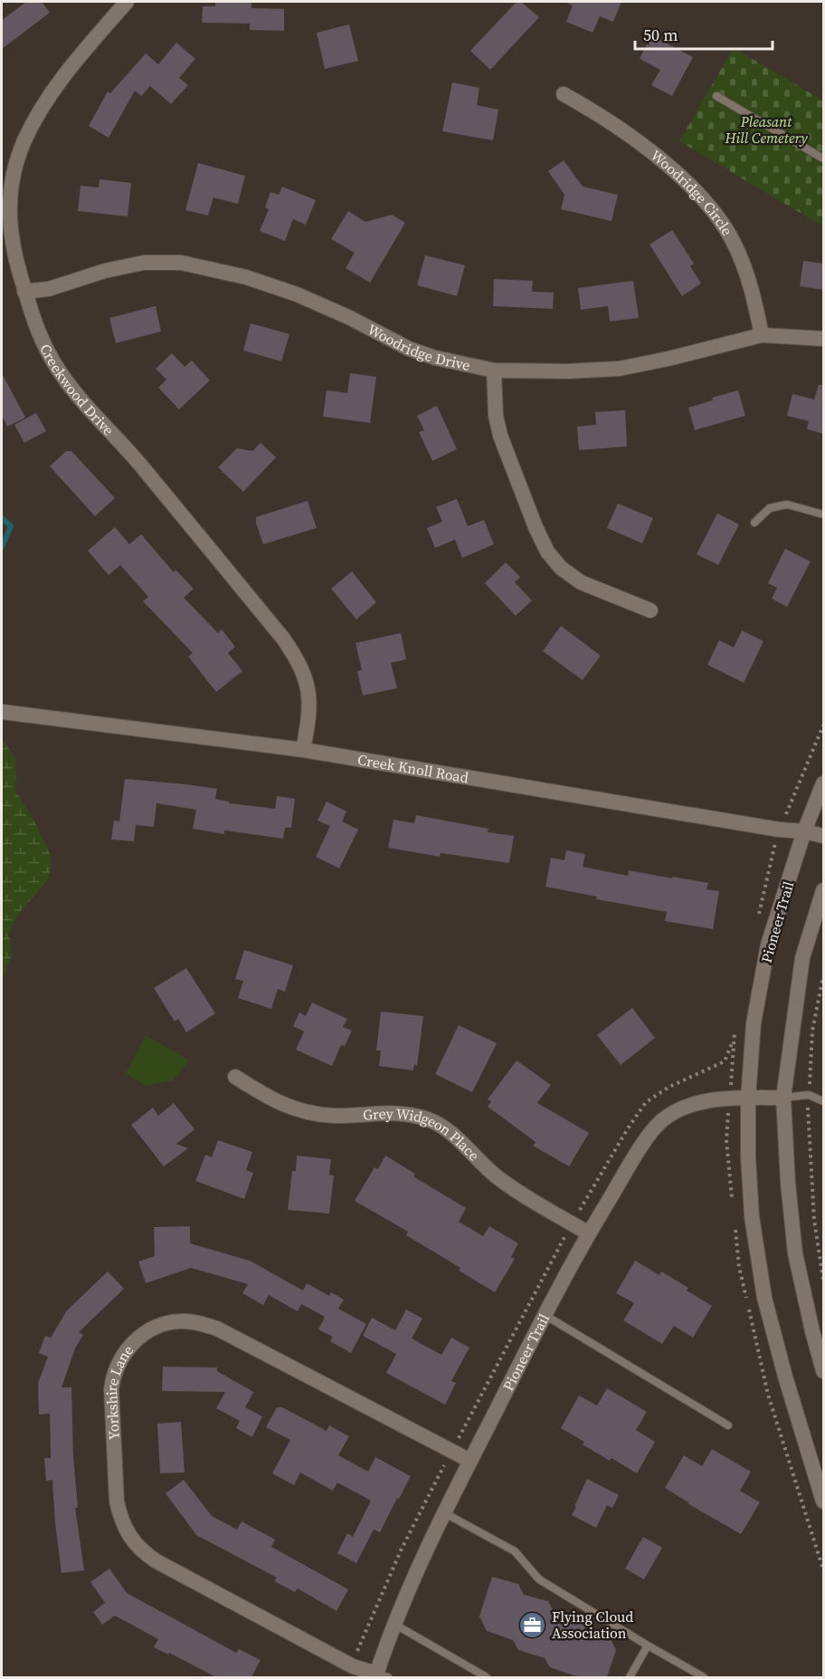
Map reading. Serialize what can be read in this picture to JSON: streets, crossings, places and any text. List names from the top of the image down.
{
  "streets": {
    "street": [
      "Woodridge Circle",
      "Woodridge Drive",
      "Creekwood Drive",
      "Creek Knoll Road",
      "Pioneer Trail",
      "Grey Widgeon Place",
      "Yorkshire Lane"
    ]
  },
  "crossings": [
    ["Woodridge Circle", "Woodridge Drive"],
    ["Woodridge Drive", "Creekwood Drive"],
    ["Creekwood Drive", "Creek Knoll Road"],
    ["Creek Knoll Road", "Pioneer Trail"],
    ["Pioneer Trail", "Grey Widgeon Place"],
    ["Pioneer Trail", "Yorkshire Lane"]
  ],
  "parks": ["Pleasant Hill Cemetery"],
  "places": {
    "office": ["Flying Cloud Association"]
  },
  "scale_bar": "50 m"
}
